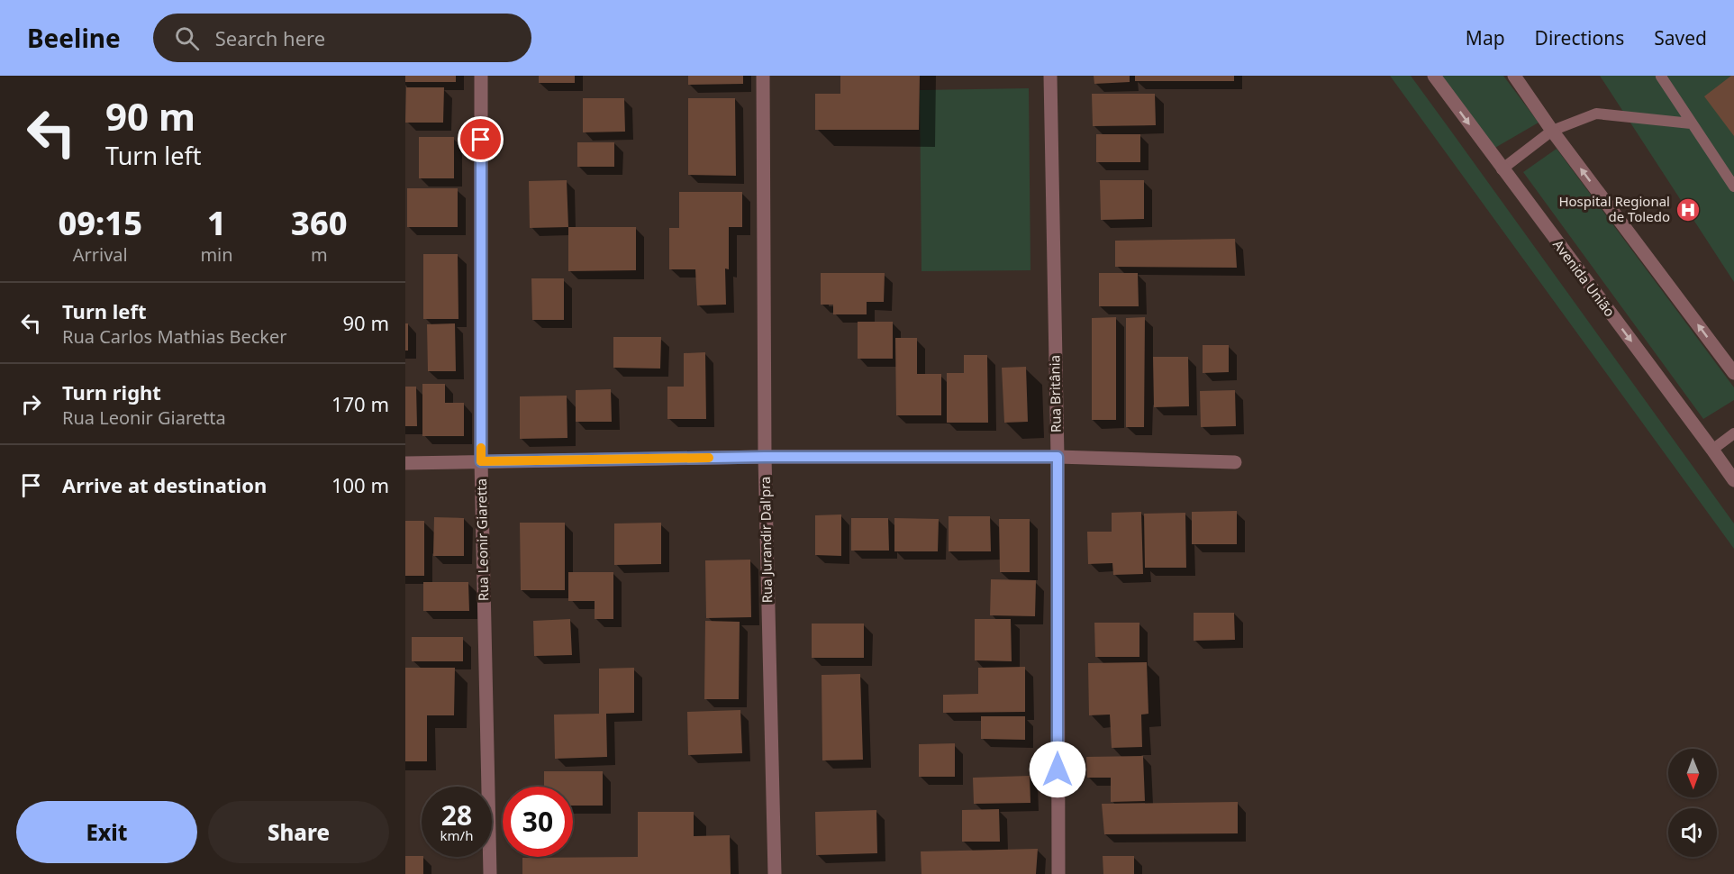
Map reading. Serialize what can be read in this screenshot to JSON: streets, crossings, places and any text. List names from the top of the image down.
{
  "streets": {
    "street": [
      "Avenida União",
      "Rua Britânia",
      "Rua Leonir Giaretta",
      "Rua Jurandir Dal'pra"
    ]
  },
  "places": {
    "hospital": ["Hospital Regional de Toledo"]
  },
  "north": "bottom",
  "page": {
    "header": "Beeline",
    "search": "Search here",
    "nav": ["Map", "Directions", "Saved"],
    "turn": ["90 m", "Turn left"],
    "eta": [
      "09:15",
      "Arrival",
      "1",
      "min",
      "360",
      "m"
    ],
    "list": [
      {
        "name": "Turn left",
        "note": "Rua Carlos Mathias Becker",
        "value": "90 m"
      },
      {
        "name": "Turn right",
        "note": "Rua Leonir Giaretta",
        "value": "170 m"
      },
      {
        "name": "Arrive at destination",
        "value": "100 m"
      }
    ],
    "speed": "28 km/h",
    "limit": "30",
    "buttons": ["Exit", "Share"]
  }
}
